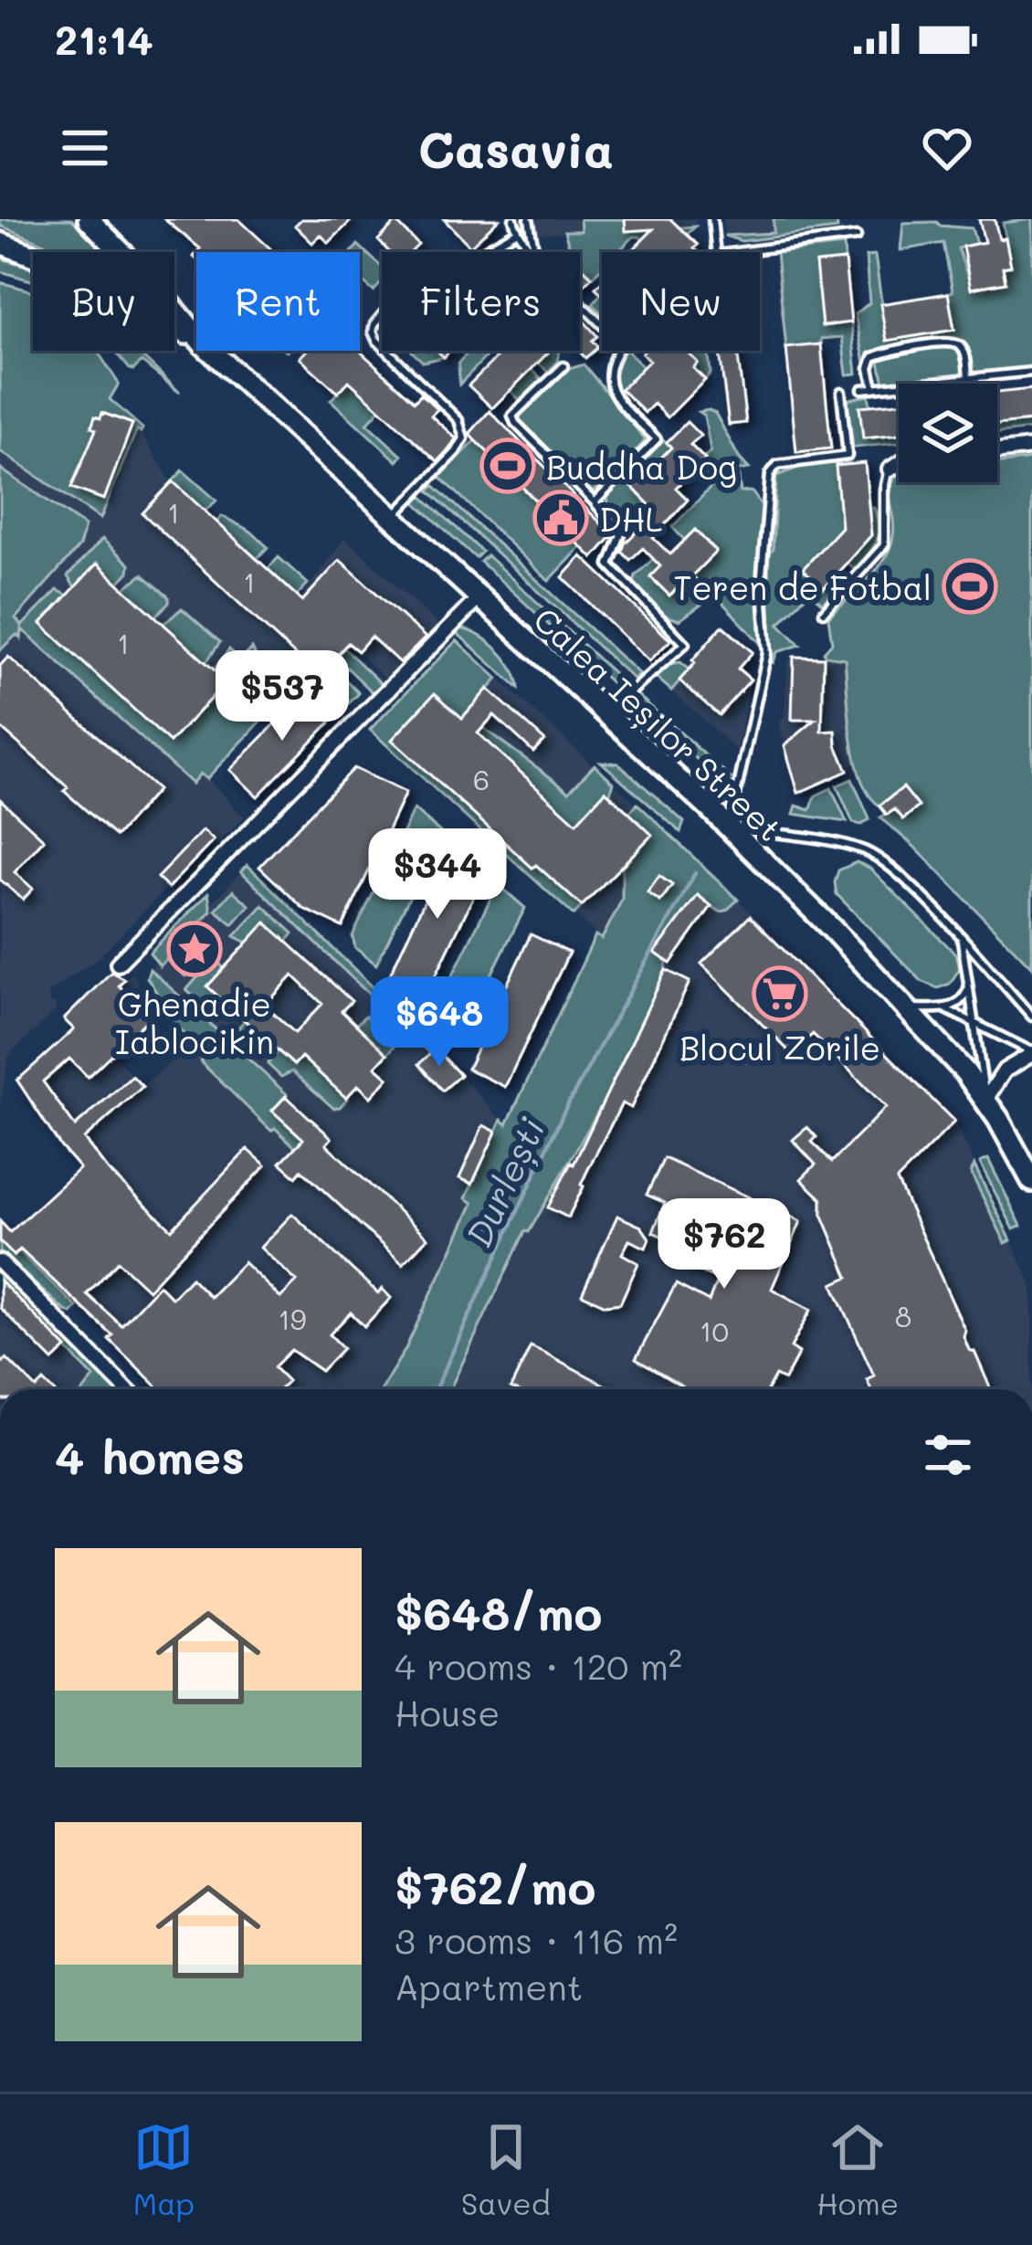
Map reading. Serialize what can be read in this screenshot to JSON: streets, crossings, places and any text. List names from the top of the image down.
{
  "streets": {
    "main road": ["Calea Ieșilor Street"]
  },
  "water": ["Durlești"],
  "places": {
    "sports": ["Buddha Dog", "Teren de Fotbal"],
    "public building": ["DHL"],
    "place": ["Ghenadie Iablocikin"],
    "supermarket": ["Blocul Zorile"]
  },
  "house_numbers": [
    "1",
    "1",
    "1",
    "6",
    "8",
    "19",
    "10"
  ],
  "page": {
    "status": "21:14",
    "header": "Casavia",
    "chip": [
      "Buy",
      "Rent",
      "Filters",
      "New"
    ],
    "price": [
      "$537",
      "$344",
      "$648",
      "$762"
    ],
    "heading": "4 homes",
    "list": [
      {
        "name": "$648/mo",
        "note": "4 rooms · 120 m² · House"
      },
      {
        "name": "$762/mo",
        "note": "3 rooms · 116 m² · Apartment"
      }
    ],
    "tabs": ["Map", "Saved", "Home"]
  }
}
